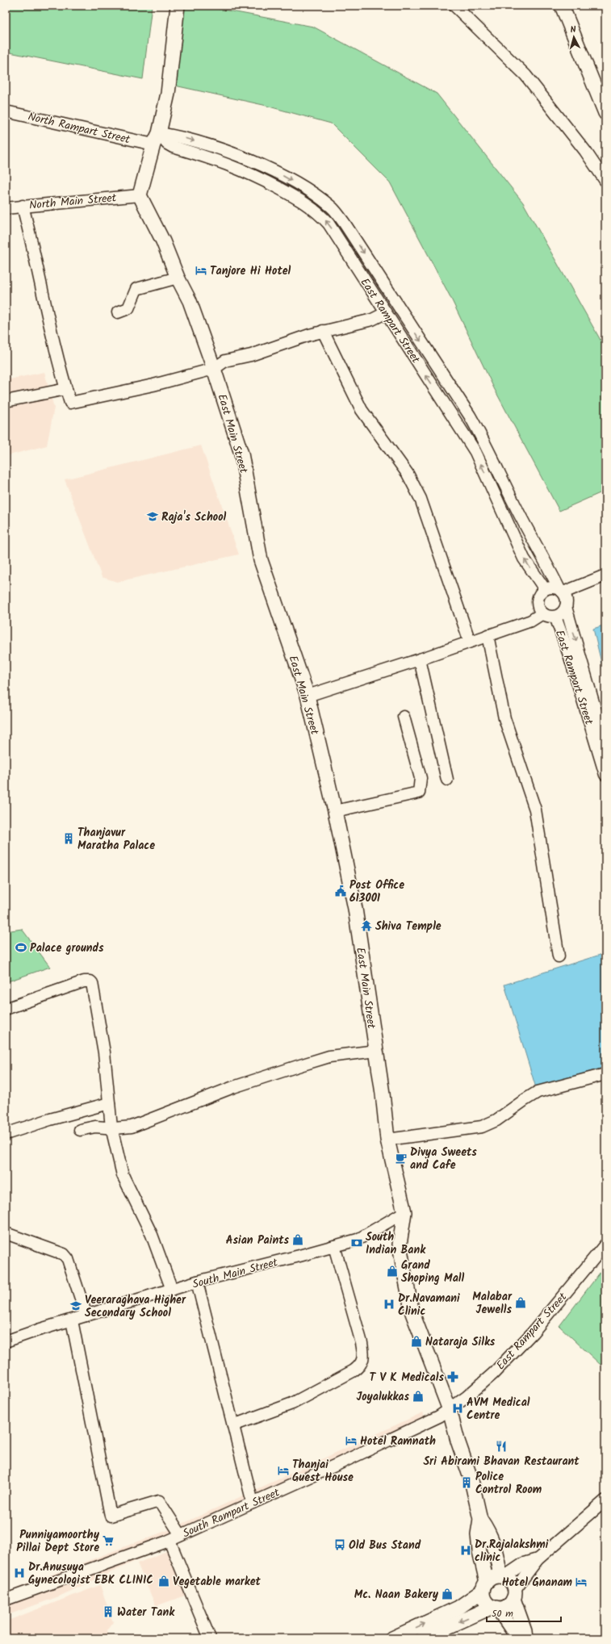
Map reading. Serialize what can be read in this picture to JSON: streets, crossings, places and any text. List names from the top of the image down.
{
  "streets": {
    "main road": ["East Main Street"],
    "street": [
      "North Rampart Street",
      "North Main Street",
      "East Rampart Street",
      "South Main Street",
      "South Rampart Street"
    ]
  },
  "crossings": [
    ["North Rampart Street", "East Rampart Street"],
    ["North Main Street", "East Main Street"],
    ["East Rampart Street", "South Rampart Street"],
    ["East Main Street", "South Main Street"]
  ],
  "places": {
    "hotel": [
      "Tanjore Hi Hotel",
      "Hotel Ramnath",
      "Thanjai Guest House",
      "Hotel Gnanam"
    ],
    "school or university": ["Raja's School", "Veeraraghava Higher Secondary School"],
    "building": ["Thanjavur Maratha Palace", "Police Control Room", "Water Tank"],
    "public building": ["Post Office 613001"],
    "temple": ["Shiva Temple"],
    "sports": ["Palace grounds"],
    "cafe": ["Divya Sweets and Cafe"],
    "shop": [
      "Asian Paints",
      "Grand Shoping Mall",
      "Malabar Jewells",
      "Nataraja Silks",
      "Joyalukkas",
      "Vegetable market",
      "Mc. Naan Bakery"
    ],
    "bank": ["South Indian Bank"],
    "hospital": [
      "Dr.Navamani Clinic",
      "AVM Medical Centre",
      "Dr.Rajalakshmi clinic",
      "Dr.Anusuya Gynecologist EBK CLINIC"
    ],
    "pharmacy": ["T V K Medicals"],
    "restaurant": ["Sri Abirami Bhavan Restaurant"],
    "supermarket": ["Punniyamoorthy Pillai Dept Store"],
    "bus stop": ["Old Bus Stand"]
  },
  "scale_bar": "50 m",
  "north": "top"
}
